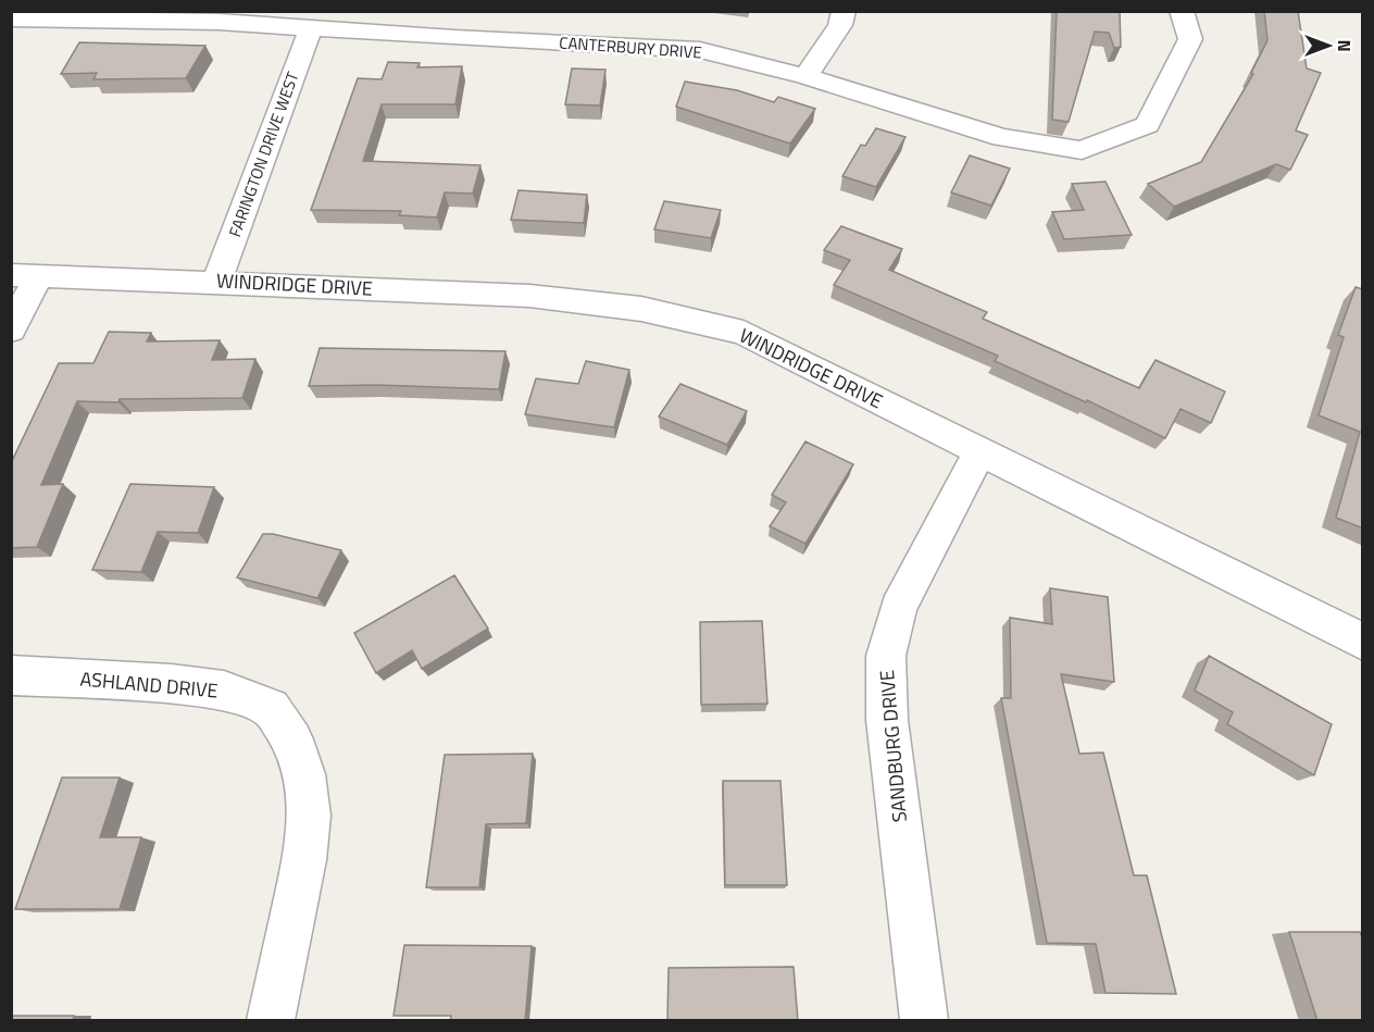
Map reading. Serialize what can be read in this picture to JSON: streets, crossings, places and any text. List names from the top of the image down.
{
  "streets": {
    "street": [
      "CANTERBURY DRIVE",
      "FARINGTON DRIVE WEST",
      "WINDRIDGE DRIVE",
      "ASHLAND DRIVE",
      "SANDBURG DRIVE"
    ]
  },
  "crossings": [
    ["CANTERBURY DRIVE", "FARINGTON DRIVE WEST"],
    ["FARINGTON DRIVE WEST", "WINDRIDGE DRIVE"],
    ["WINDRIDGE DRIVE", "SANDBURG DRIVE"]
  ],
  "north": "right"
}
